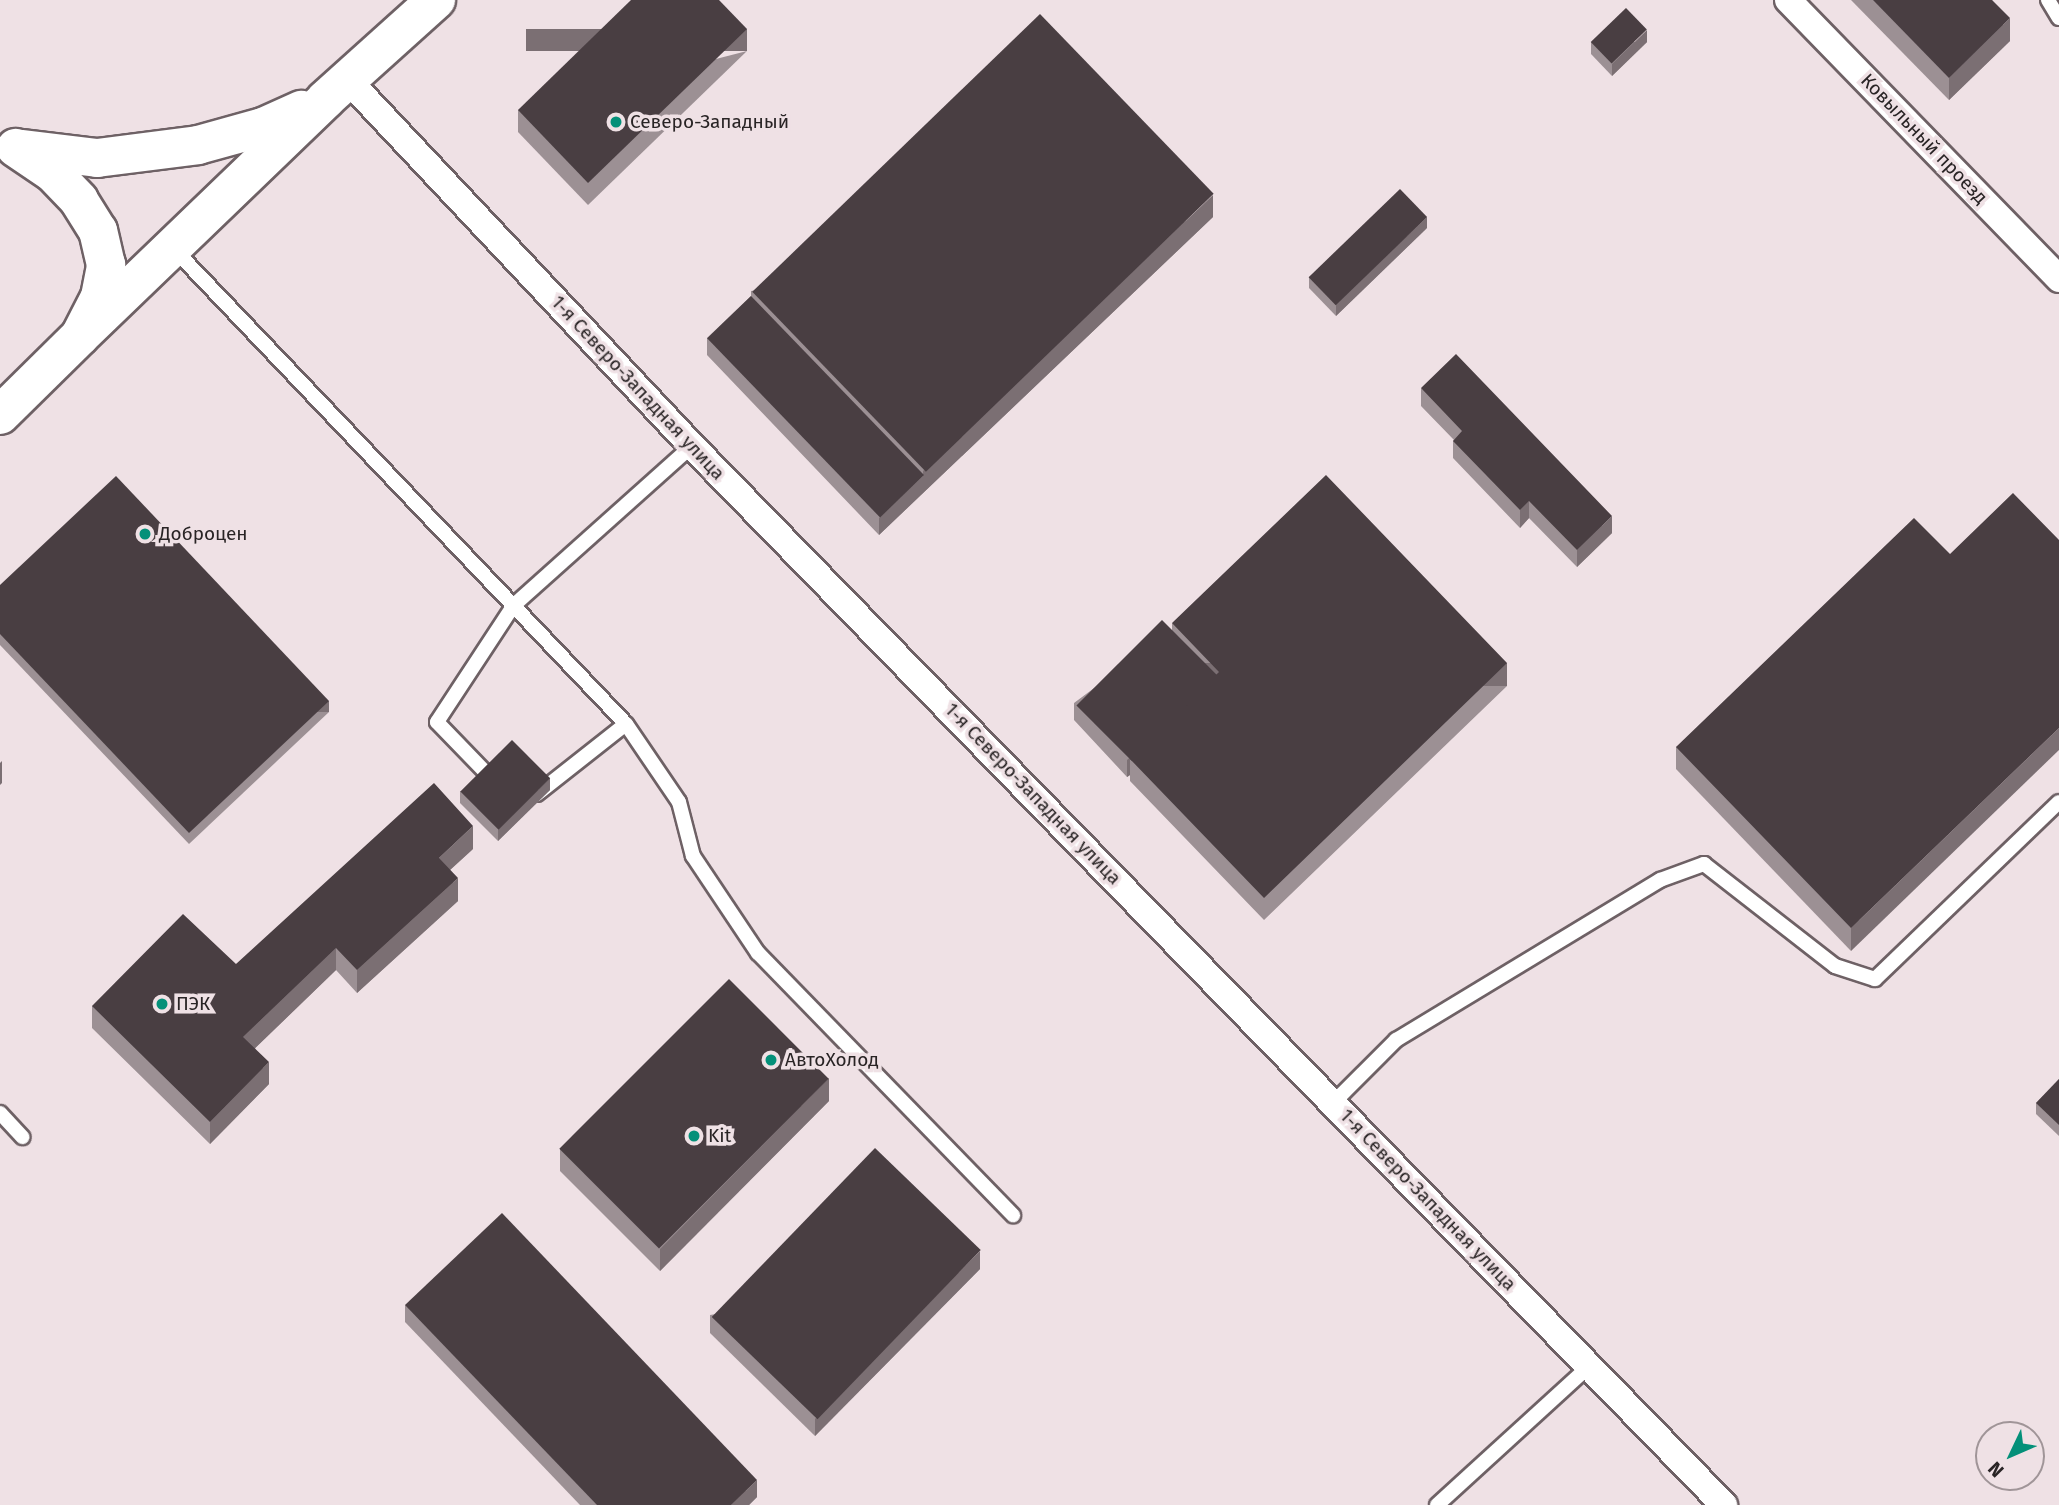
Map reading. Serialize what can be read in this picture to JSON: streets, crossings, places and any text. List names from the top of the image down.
{
  "streets": {
    "street": ["Ковыльный проезд", "1-я Северо-Западная улица"]
  },
  "places": [
    "Северо-Западный",
    "Доброцен",
    "ПЭК",
    "АвтоХолод",
    "Kit"
  ],
  "north": "bottom left"
}
